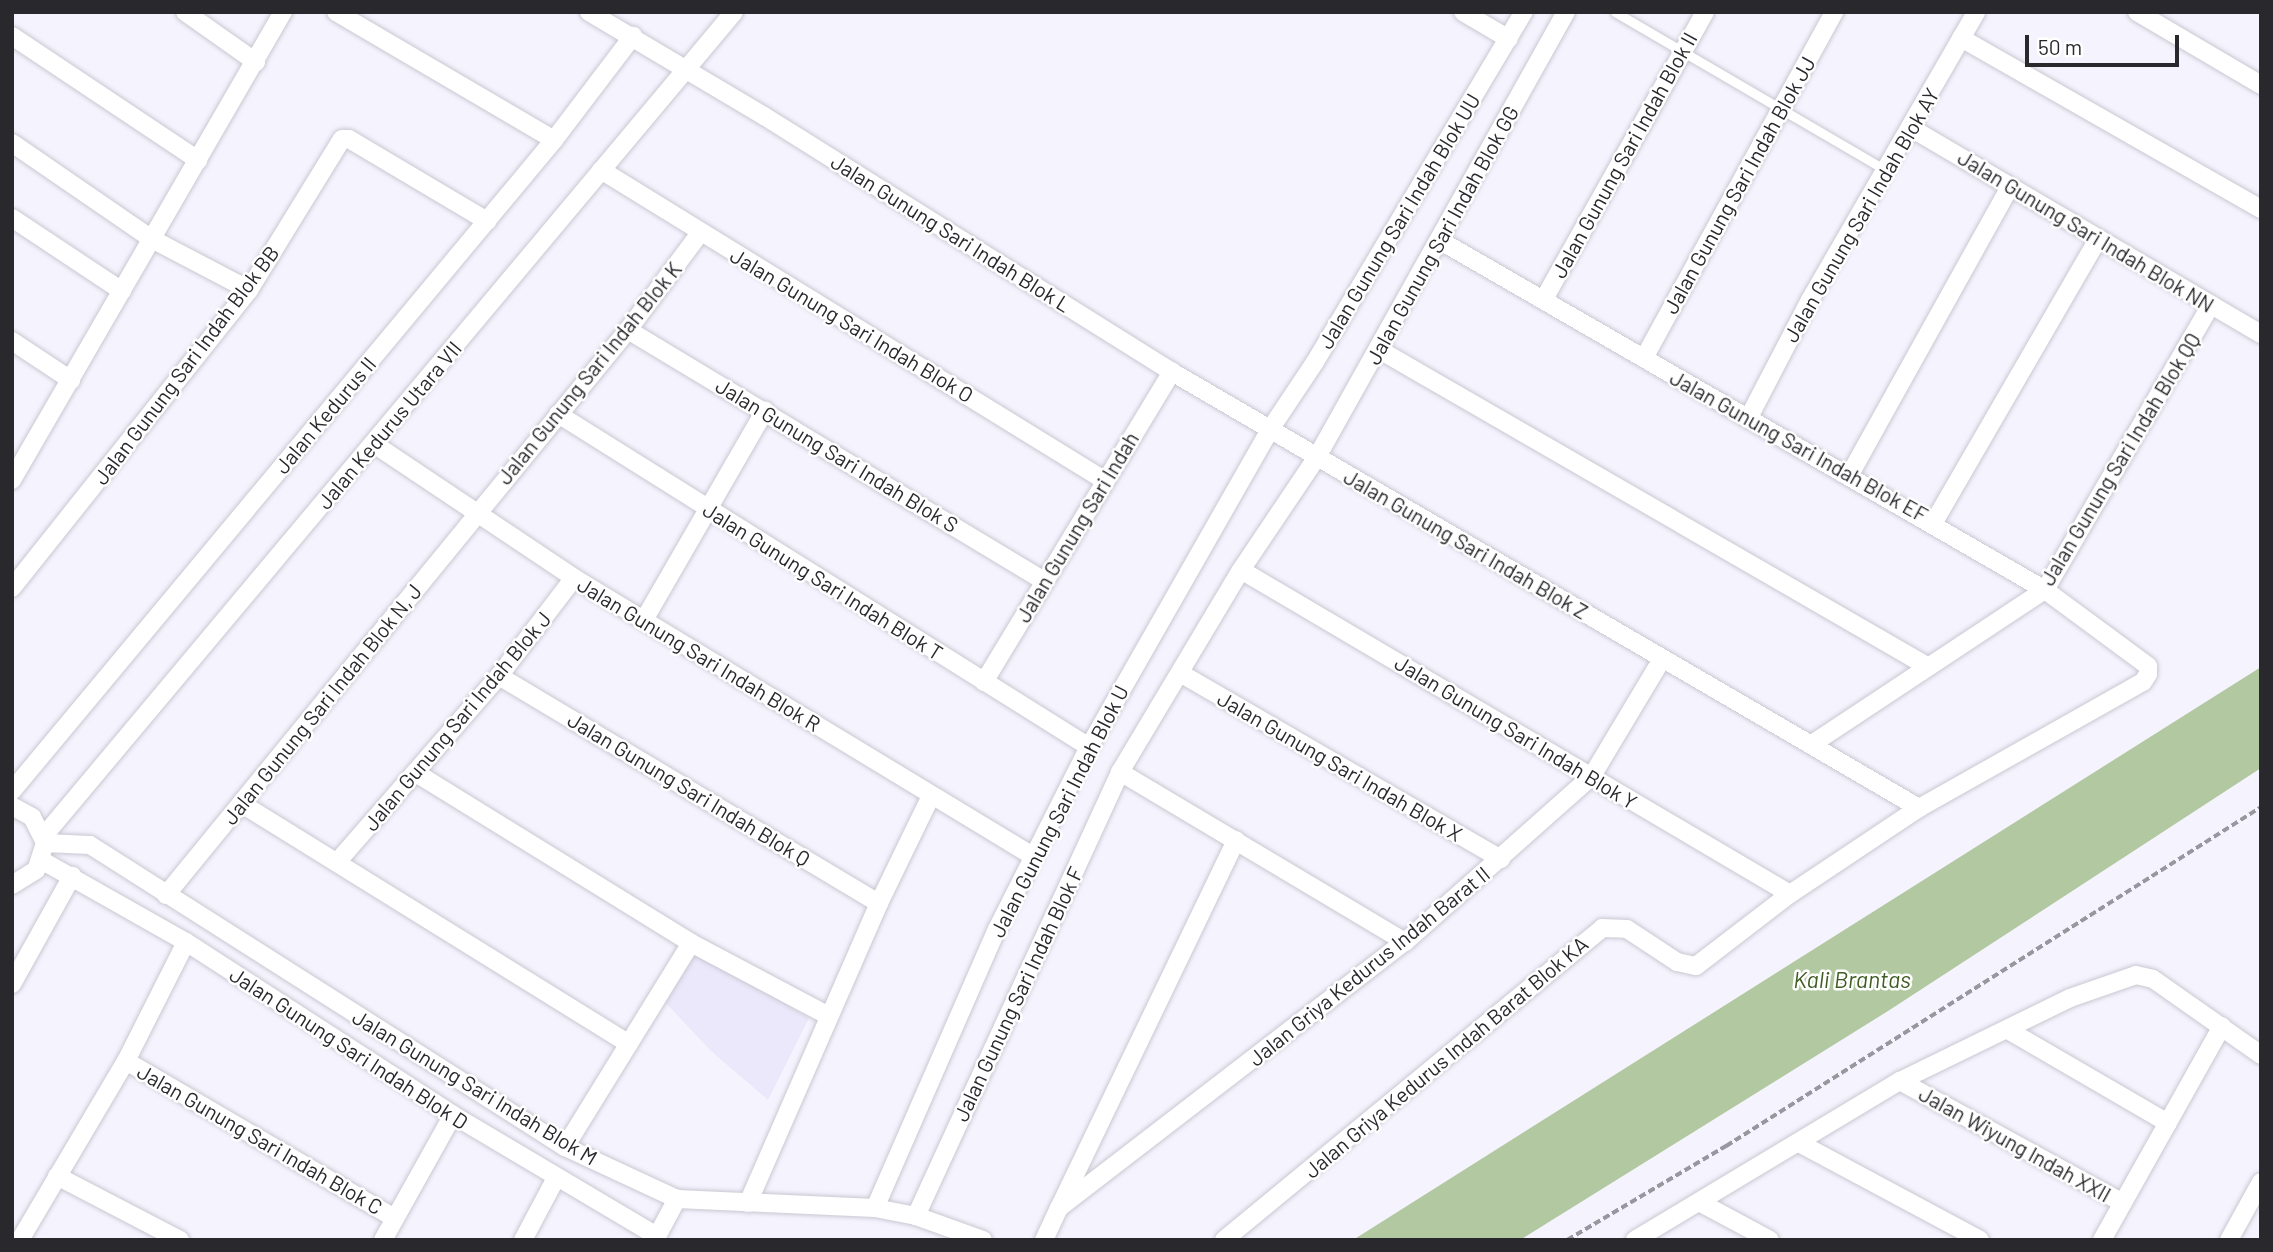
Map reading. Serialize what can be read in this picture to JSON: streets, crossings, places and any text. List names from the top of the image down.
{
  "streets": {
    "street": [
      "Jalan Gunung Sari Indah Blok II",
      "Jalan Gunung Sari Indah Blok JJ",
      "Jalan Gunung Sari Indah Blok AY",
      "Jalan Gunung Sari Indah Blok UU",
      "Jalan Gunung Sari Indah Blok NN",
      "Jalan Gunung Sari Indah Blok L",
      "Jalan Gunung Sari Indah Blok GG",
      "Jalan Gunung Sari Indah Blok O",
      "Jalan Gunung Sari Indah Blok BB",
      "Jalan Gunung Sari Indah Blok K",
      "Jalan Kedurus II",
      "Jalan Kedurus Utara VII",
      "Jalan Gunung Sari Indah Blok EF",
      "Jalan Gunung Sari Indah Blok S",
      "Jalan Gunung Sari Indah Blok QQ",
      "Jalan Gunung Sari Indah",
      "Jalan Gunung Sari Indah Blok Z",
      "Jalan Gunung Sari Indah Blok T",
      "Jalan Gunung Sari Indah Blok R",
      "Jalan Gunung Sari Indah Blok N, J",
      "Jalan Gunung Sari Indah Blok J",
      "Jalan Gunung Sari Indah Blok Y",
      "Jalan Gunung Sari Indah Blok X",
      "Jalan Gunung Sari Indah Blok Q",
      "Jalan Gunung Sari Indah Blok U",
      "Jalan Griya Kedurus Indah Barat II",
      "Jalan Gunung Sari Indah Blok F",
      "Jalan Gunung Sari Indah Blok D",
      "Jalan Griya Kedurus Indah Barat Blok KA",
      "Jalan Gunung Sari Indah Blok M",
      "Jalan Gunung Sari Indah Blok C",
      "Jalan Wiyung Indah XXII"
    ]
  },
  "crossings": [
    ["Jalan Gunung Sari Indah Blok II", "Jalan Gunung Sari Indah Blok EF"],
    ["Jalan Gunung Sari Indah Blok JJ", "Jalan Gunung Sari Indah Blok EF"],
    ["Jalan Gunung Sari Indah Blok AY", "Jalan Gunung Sari Indah Blok NN"],
    ["Jalan Gunung Sari Indah Blok AY", "Jalan Gunung Sari Indah Blok EF"],
    ["Jalan Gunung Sari Indah Blok UU", "Jalan Gunung Sari Indah Blok L"],
    ["Jalan Gunung Sari Indah Blok UU", "Jalan Gunung Sari Indah Blok Z"],
    ["Jalan Gunung Sari Indah Blok UU", "Jalan Gunung Sari Indah Blok U"],
    ["Jalan Gunung Sari Indah Blok NN", "Jalan Gunung Sari Indah Blok QQ"],
    ["Jalan Gunung Sari Indah Blok L", "Jalan Kedurus II"],
    ["Jalan Gunung Sari Indah Blok L", "Jalan Kedurus Utara VII"],
    ["Jalan Gunung Sari Indah Blok L", "Jalan Gunung Sari Indah"],
    ["Jalan Gunung Sari Indah Blok L", "Jalan Gunung Sari Indah Blok Z"],
    ["Jalan Gunung Sari Indah Blok L", "Jalan Gunung Sari Indah Blok U"],
    ["Jalan Gunung Sari Indah Blok GG", "Jalan Gunung Sari Indah Blok EF"],
    ["Jalan Gunung Sari Indah Blok GG", "Jalan Gunung Sari Indah Blok Z"],
    ["Jalan Gunung Sari Indah Blok GG", "Jalan Gunung Sari Indah Blok F"],
    ["Jalan Gunung Sari Indah Blok O", "Jalan Gunung Sari Indah Blok K"],
    ["Jalan Gunung Sari Indah Blok O", "Jalan Kedurus Utara VII"],
    ["Jalan Gunung Sari Indah Blok O", "Jalan Gunung Sari Indah"],
    ["Jalan Gunung Sari Indah Blok BB", "Jalan Kedurus II"],
    ["Jalan Gunung Sari Indah Blok K", "Jalan Gunung Sari Indah Blok S"],
    ["Jalan Gunung Sari Indah Blok K", "Jalan Gunung Sari Indah Blok T"],
    ["Jalan Gunung Sari Indah Blok K", "Jalan Gunung Sari Indah Blok R"],
    ["Jalan Gunung Sari Indah Blok K", "Jalan Gunung Sari Indah Blok N, J"],
    ["Jalan Kedurus Utara VII", "Jalan Gunung Sari Indah Blok R"],
    ["Jalan Kedurus Utara VII", "Jalan Gunung Sari Indah Blok D"],
    ["Jalan Kedurus Utara VII", "Jalan Gunung Sari Indah Blok M"],
    ["Jalan Gunung Sari Indah Blok EF", "Jalan Gunung Sari Indah Blok QQ"],
    ["Jalan Gunung Sari Indah Blok EF", "Jalan Griya Kedurus Indah Barat Blok KA"],
    ["Jalan Gunung Sari Indah Blok S", "Jalan Gunung Sari Indah"],
    ["Jalan Gunung Sari Indah Blok QQ", "Jalan Gunung Sari Indah Blok Z"],
    ["Jalan Gunung Sari Indah", "Jalan Gunung Sari Indah Blok T"],
    ["Jalan Gunung Sari Indah Blok Z", "Jalan Gunung Sari Indah Blok U"],
    ["Jalan Gunung Sari Indah Blok Z", "Jalan Griya Kedurus Indah Barat II"],
    ["Jalan Gunung Sari Indah Blok Z", "Jalan Gunung Sari Indah Blok F"],
    ["Jalan Gunung Sari Indah Blok Z", "Jalan Griya Kedurus Indah Barat Blok KA"],
    ["Jalan Gunung Sari Indah Blok T", "Jalan Gunung Sari Indah Blok U"],
    ["Jalan Gunung Sari Indah Blok R", "Jalan Gunung Sari Indah Blok N, J"],
    ["Jalan Gunung Sari Indah Blok R", "Jalan Gunung Sari Indah Blok J"],
    ["Jalan Gunung Sari Indah Blok R", "Jalan Gunung Sari Indah Blok U"],
    ["Jalan Gunung Sari Indah Blok N, J", "Jalan Gunung Sari Indah Blok M"],
    ["Jalan Gunung Sari Indah Blok J", "Jalan Gunung Sari Indah Blok Q"],
    ["Jalan Gunung Sari Indah Blok Y", "Jalan Griya Kedurus Indah Barat II"],
    ["Jalan Gunung Sari Indah Blok Y", "Jalan Gunung Sari Indah Blok F"],
    ["Jalan Gunung Sari Indah Blok Y", "Jalan Griya Kedurus Indah Barat Blok KA"],
    ["Jalan Gunung Sari Indah Blok X", "Jalan Griya Kedurus Indah Barat II"],
    ["Jalan Gunung Sari Indah Blok X", "Jalan Gunung Sari Indah Blok F"],
    ["Jalan Gunung Sari Indah Blok U", "Jalan Gunung Sari Indah Blok M"],
    ["Jalan Gunung Sari Indah Blok F", "Jalan Gunung Sari Indah Blok M"],
    ["Jalan Gunung Sari Indah Blok D", "Jalan Gunung Sari Indah Blok M"]
  ],
  "water": ["Kali Brantas"],
  "scale_bar": "50 m"
}
